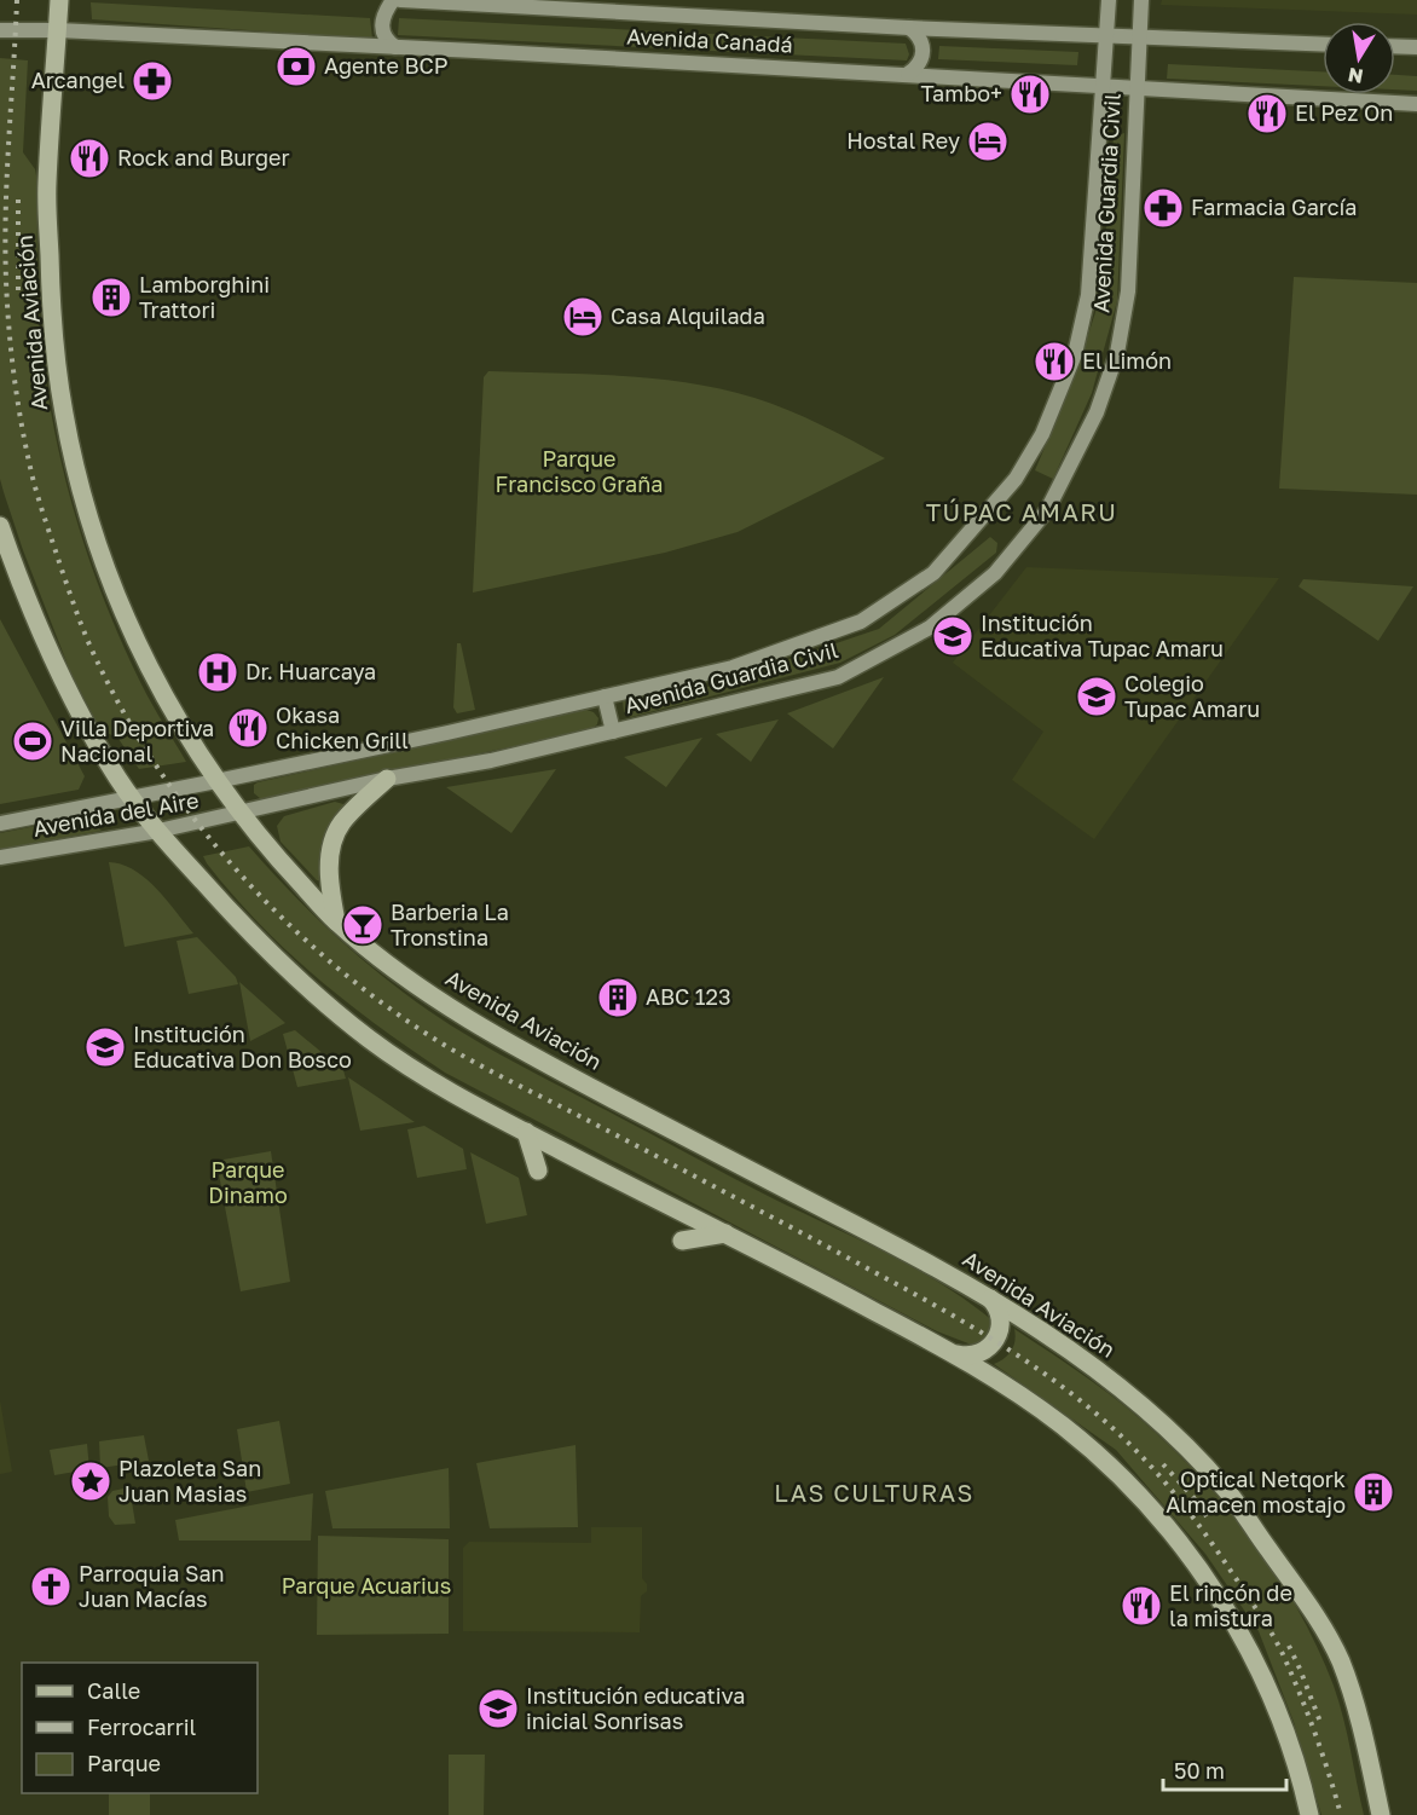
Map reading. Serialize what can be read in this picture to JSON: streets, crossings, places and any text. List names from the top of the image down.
{
  "streets": {
    "main road": [
      "Avenida Canadá",
      "Avenida Guardia Civil",
      "Avenida Aviación",
      "Avenida del Aire"
    ]
  },
  "crossings": [
    ["Avenida Canadá", "Avenida Guardia Civil"],
    ["Avenida Canadá", "Avenida Aviación"],
    ["Avenida Guardia Civil", "Avenida Aviación"],
    ["Avenida Guardia Civil", "Avenida del Aire"],
    ["Avenida Aviación", "Avenida del Aire"]
  ],
  "districts": ["TÚPAC AMARU", "LAS CULTURAS"],
  "parks": ["Parque Francisco Graña", "Parque Dinamo", "Parque Acuarius"],
  "places": {
    "bank": ["Agente BCP"],
    "pharmacy": ["Arcangel", "Farmacia García"],
    "restaurant": [
      "Tambo+",
      "El Pez On",
      "Rock and Burger",
      "El Limón",
      "Okasa Chicken Grill",
      "El rincón de la mistura"
    ],
    "hotel": ["Hostal Rey", "Casa Alquilada"],
    "building": ["Lamborghini Trattori", "ABC 123", "Optical Netqork Almacen mostajo"],
    "school or university": [
      "Institución Educativa Tupac Amaru",
      "Colegio Tupac Amaru",
      "Institución Educativa Don Bosco",
      "Institución educativa inicial Sonrisas"
    ],
    "hospital": ["Dr. Huarcaya"],
    "sports": ["Villa Deportiva Nacional"],
    "bar": ["Barberia La Tronstina"],
    "place": ["Plazoleta San Juan Masias"],
    "church": ["Parroquia San Juan Macías"]
  },
  "legend": ["Calle", "Ferrocarril", "Parque"],
  "scale_bar": "50 m",
  "north": "bottom"
}
